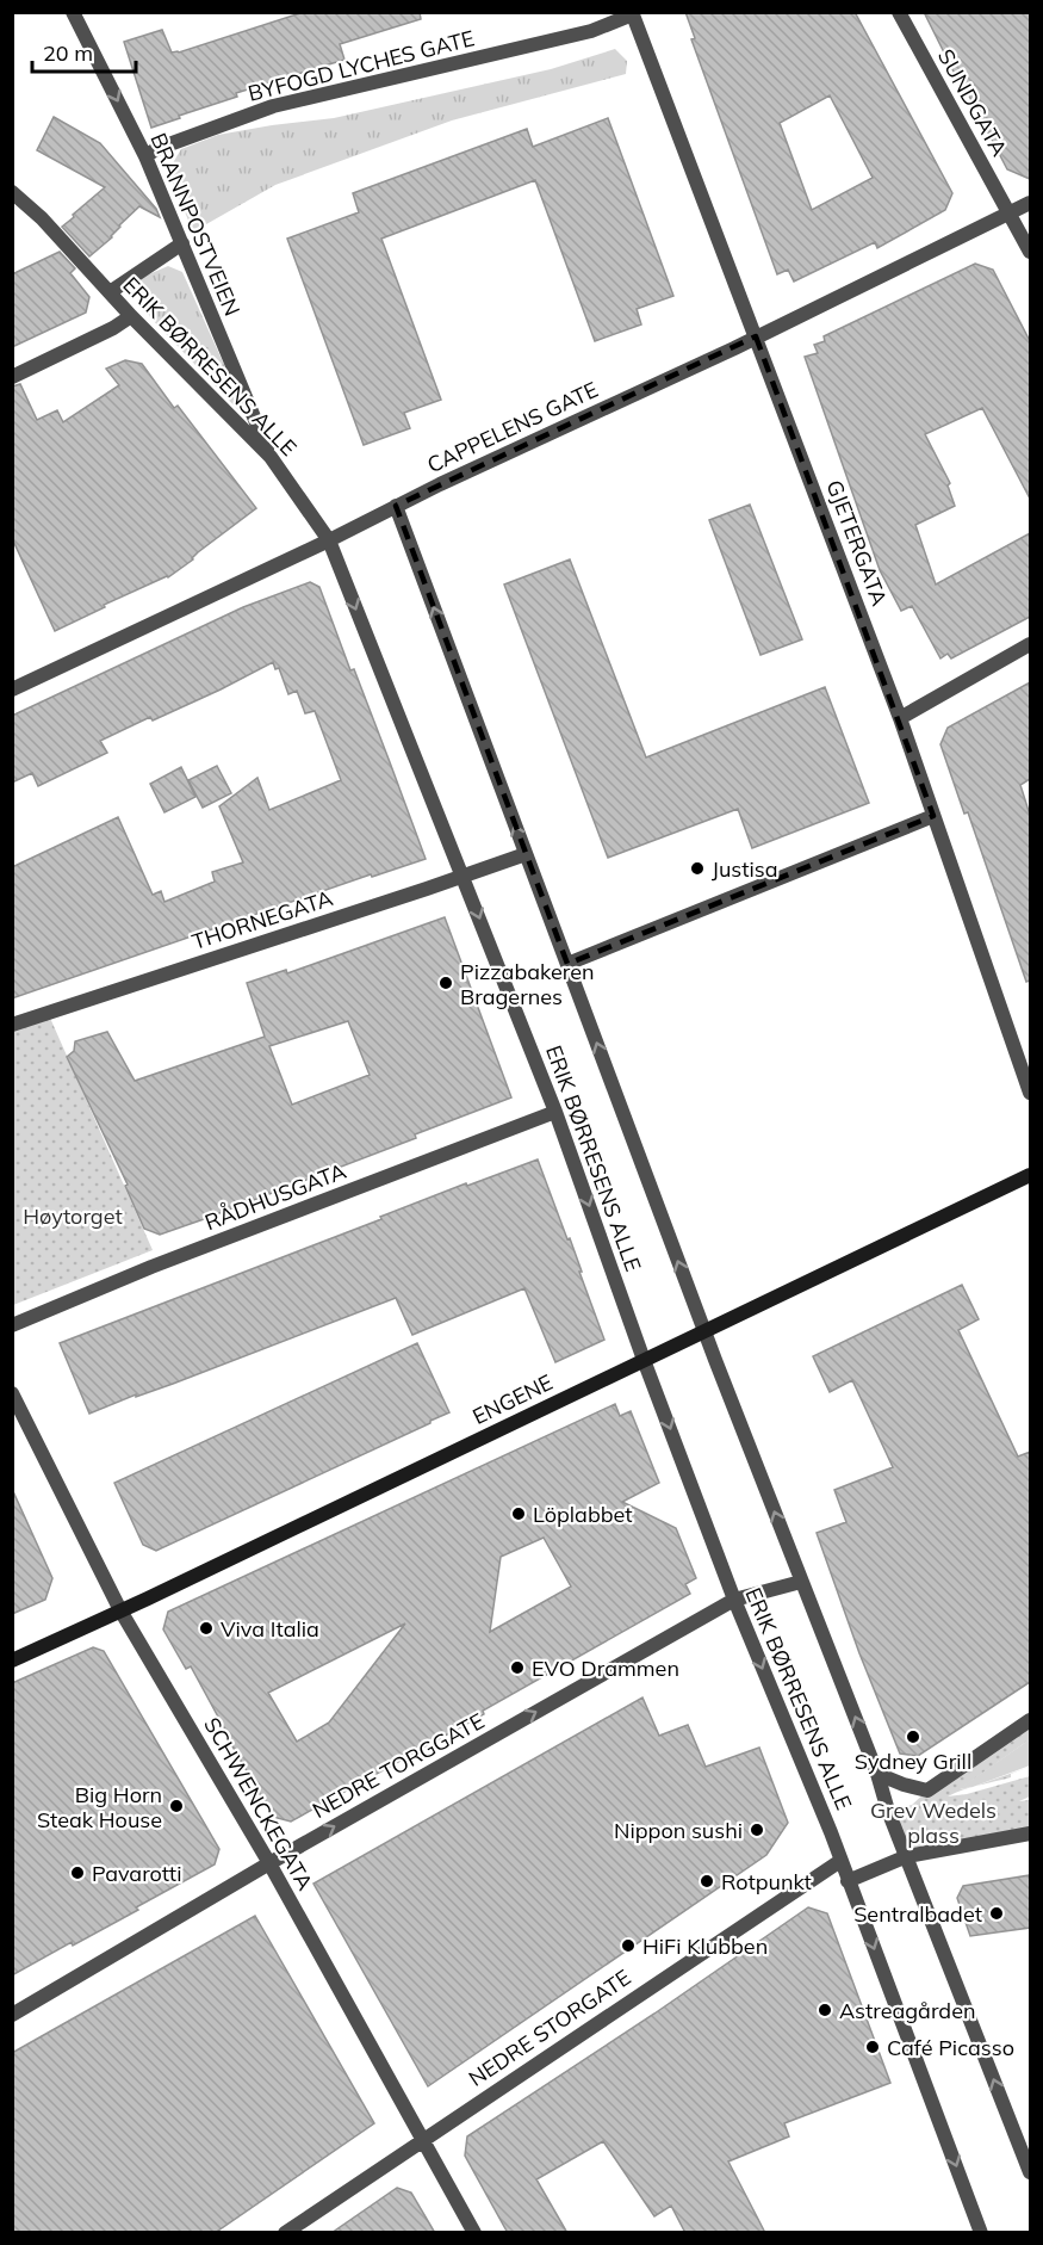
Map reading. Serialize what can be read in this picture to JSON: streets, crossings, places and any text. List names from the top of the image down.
{
  "streets": {
    "street": [
      "BYFOGD LYCHES GATE",
      "SUNDGATA",
      "BRANNPOSTVEIEN",
      "ERIK BØRRESENS ALLE",
      "CAPPELENS GATE",
      "GJETERGATA",
      "THORNEGATA",
      "RÅDHUSGATA",
      "ENGENE",
      "NEDRE TORGGATE",
      "SCHWENCKEGATA",
      "NEDRE STORGATE"
    ]
  },
  "crossings": [
    ["BYFOGD LYCHES GATE", "BRANNPOSTVEIEN"],
    ["BYFOGD LYCHES GATE", "GJETERGATA"],
    ["SUNDGATA", "CAPPELENS GATE"],
    ["BRANNPOSTVEIEN", "ERIK BØRRESENS ALLE"],
    ["ERIK BØRRESENS ALLE", "CAPPELENS GATE"],
    ["ERIK BØRRESENS ALLE", "THORNEGATA"],
    ["ERIK BØRRESENS ALLE", "RÅDHUSGATA"],
    ["ERIK BØRRESENS ALLE", "ENGENE"],
    ["ERIK BØRRESENS ALLE", "NEDRE TORGGATE"],
    ["ERIK BØRRESENS ALLE", "NEDRE STORGATE"],
    ["CAPPELENS GATE", "GJETERGATA"],
    ["ENGENE", "SCHWENCKEGATA"],
    ["NEDRE TORGGATE", "SCHWENCKEGATA"],
    ["SCHWENCKEGATA", "NEDRE STORGATE"]
  ],
  "one_way": ["NEDRE TORGGATE"],
  "parks": ["Høytorget", "Grev Wedels plass"],
  "places": [
    "Justisa",
    "Pizzabakeren Bragernes",
    "Löplabbet",
    "Viva Italia",
    "EVO Drammen",
    "Sydney Grill",
    "Big Horn Steak House",
    "Nippon sushi",
    "Pavarotti",
    "Rotpunkt",
    "Sentralbadet",
    "HiFi Klubben",
    "Astreagården",
    "Café Picasso"
  ],
  "scale_bar": "20 m"
}
